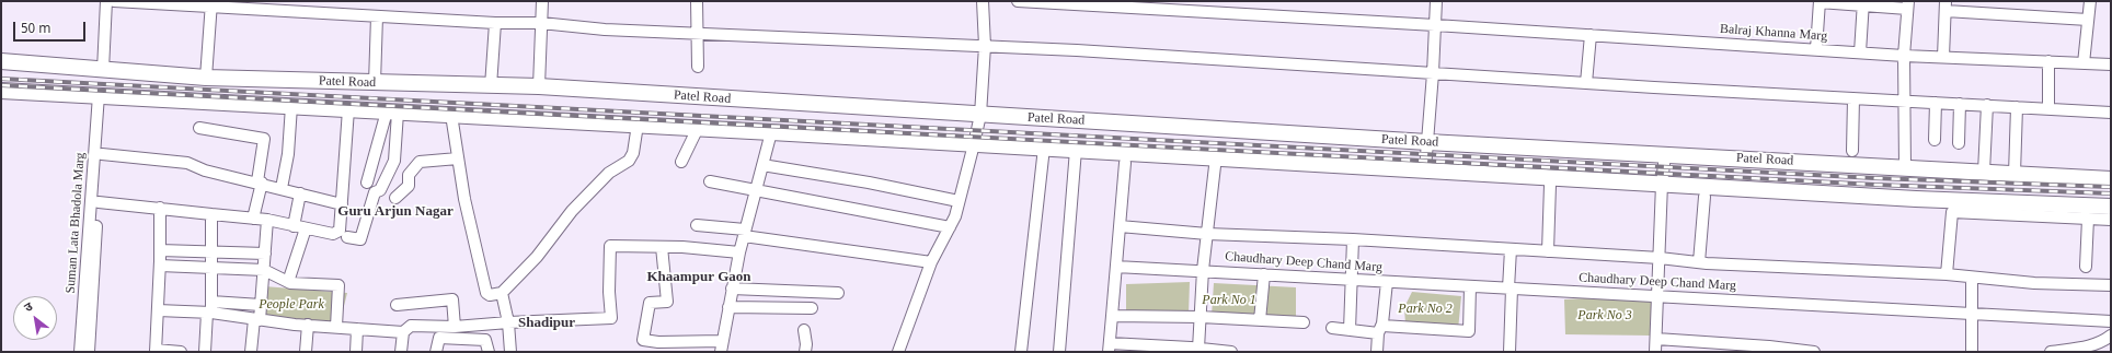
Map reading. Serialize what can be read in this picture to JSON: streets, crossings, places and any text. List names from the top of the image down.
{
  "streets": {
    "main road": ["Patel Road"],
    "street": ["Balraj Khanna Marg", "Suman Lata Bhadola Marg", "Chaudhary Deep Chand Marg"]
  },
  "crossings": [
    ["Patel Road", "Suman Lata Bhadola Marg"]
  ],
  "districts": ["Guru Arjun Nagar", "Khaampur Gaon", "Shadipur"],
  "parks": [
    "Park No 1",
    "People Park",
    "Park No 2",
    "Park No 3"
  ],
  "scale_bar": "50 m",
  "north": "top left"
}
